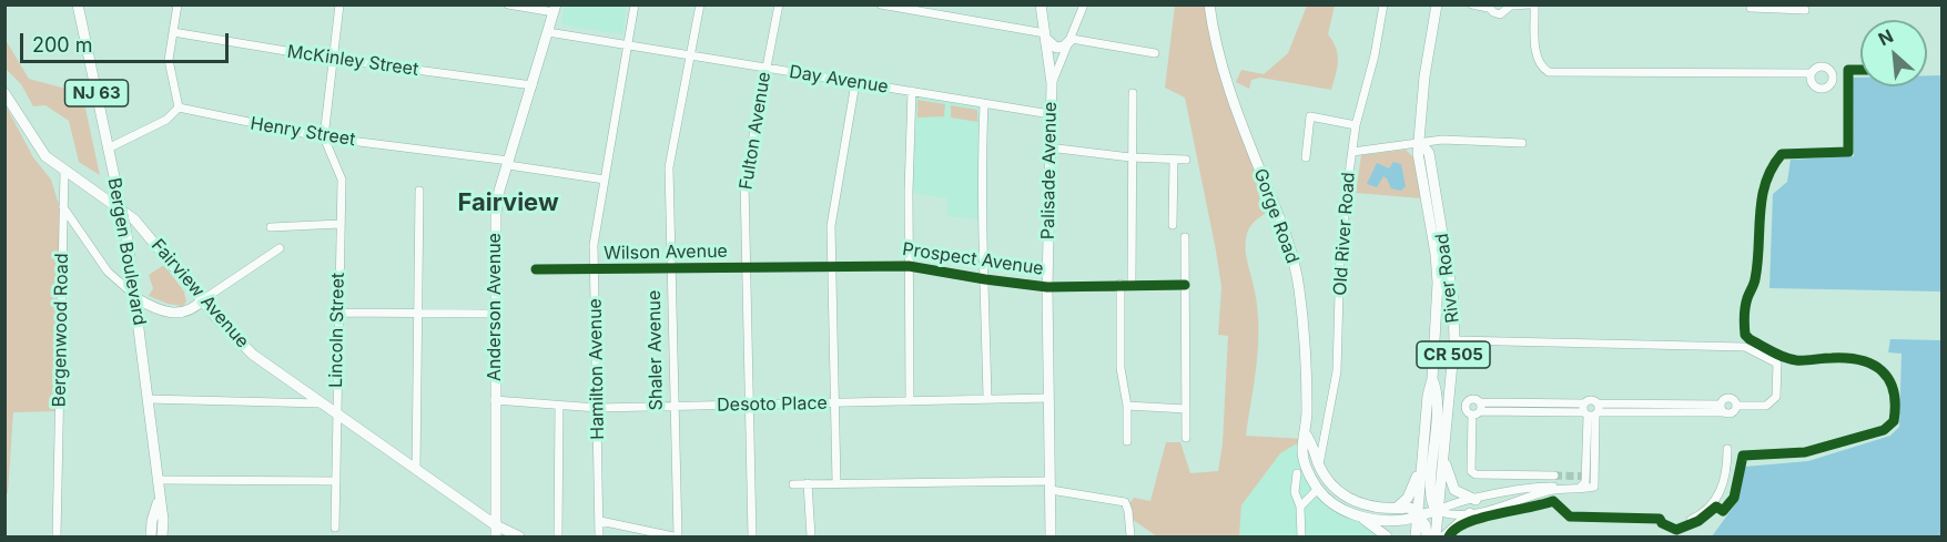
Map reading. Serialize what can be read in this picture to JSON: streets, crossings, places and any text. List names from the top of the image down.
{
  "streets": {
    "main road": [
      "NJ 63",
      "Palisade Avenue",
      "Gorge Road",
      "Bergen Boulevard",
      "River Road",
      "Fairview Avenue",
      "Anderson Avenue",
      "CR 505"
    ],
    "street": [
      "McKinley Street",
      "Day Avenue",
      "Fulton Avenue",
      "Henry Street",
      "Old River Road",
      "Wilson Avenue",
      "Prospect Avenue",
      "Bergenwood Road",
      "Lincoln Street",
      "Shaler Avenue",
      "Hamilton Avenue",
      "Desoto Place"
    ]
  },
  "crossings": [
    ["McKinley Street", "Anderson Avenue"],
    ["Day Avenue", "Fulton Avenue"],
    ["Day Avenue", "Palisade Avenue"],
    ["Day Avenue", "Anderson Avenue"],
    ["Day Avenue", "Shaler Avenue"],
    ["Day Avenue", "Hamilton Avenue"],
    ["Fulton Avenue", "Wilson Avenue"],
    ["Fulton Avenue", "Desoto Place"],
    ["Henry Street", "Anderson Avenue"],
    ["Henry Street", "Lincoln Street"],
    ["Henry Street", "Hamilton Avenue"],
    ["Palisade Avenue", "Prospect Avenue"],
    ["Palisade Avenue", "Desoto Place"],
    ["Gorge Road", "Old River Road"],
    ["Gorge Road", "River Road"],
    ["Wilson Avenue", "Prospect Avenue"],
    ["Wilson Avenue", "Shaler Avenue"],
    ["Wilson Avenue", "Hamilton Avenue"],
    ["Fairview Avenue", "Anderson Avenue"],
    ["Fairview Avenue", "Bergenwood Road"],
    ["Fairview Avenue", "Lincoln Street"],
    ["Anderson Avenue", "Desoto Place"],
    ["Shaler Avenue", "Desoto Place"],
    ["Hamilton Avenue", "Desoto Place"]
  ],
  "districts": ["Fairview"],
  "scale_bar": "200 m",
  "north": "top left"
}
